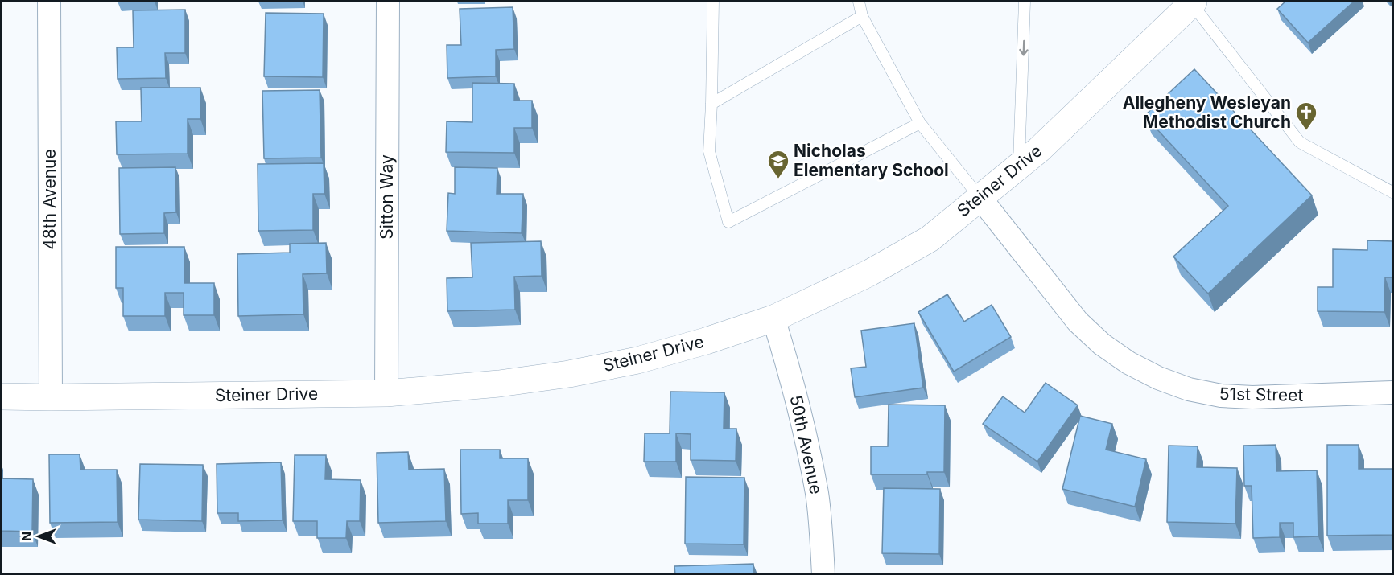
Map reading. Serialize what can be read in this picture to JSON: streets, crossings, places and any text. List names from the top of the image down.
{
  "streets": {
    "street": [
      "Steiner Drive",
      "Sitton Way",
      "48th Avenue",
      "51st Street",
      "50th Avenue"
    ]
  },
  "crossings": [
    ["Steiner Drive", "Sitton Way"],
    ["Steiner Drive", "48th Avenue"],
    ["Steiner Drive", "51st Street"],
    ["Steiner Drive", "50th Avenue"]
  ],
  "places": {
    "church": ["Allegheny Wesleyan Methodist Church"],
    "school or university": ["Nicholas Elementary School"]
  },
  "north": "left"
}
